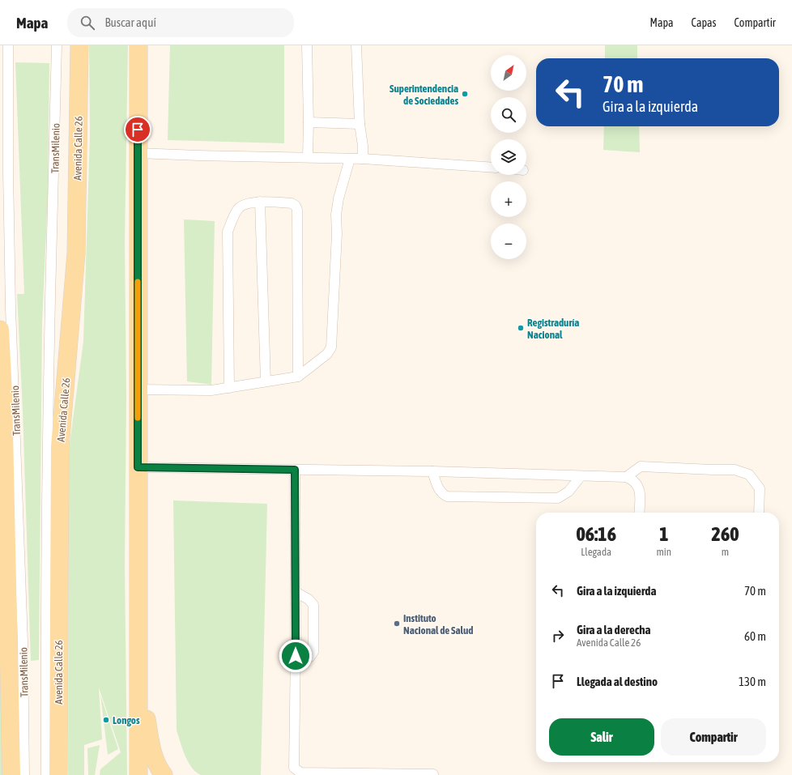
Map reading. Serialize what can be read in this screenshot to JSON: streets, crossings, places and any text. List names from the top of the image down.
{
  "streets": {
    "main road": ["Avenida Calle 26"],
    "lane": ["TransMilenio"]
  },
  "places": [
    "Superintendencia de Sociedades",
    "Registraduría Nacional",
    "Instituto Nacional de Salud",
    "Longos"
  ],
  "north": "top right",
  "page": {
    "header": "Mapa",
    "search": "Buscar aquí",
    "nav": ["Mapa", "Capas", "Compartir"],
    "map_buttons": ["+", "−"],
    "turn": ["70 m", "Gira a la izquierda"],
    "eta": [
      "06:16",
      "Llegada",
      "1",
      "min",
      "260",
      "m"
    ],
    "list": [
      {
        "name": "Gira a la izquierda",
        "value": "70 m"
      },
      {
        "name": "Gira a la derecha",
        "note": "Avenida Calle 26",
        "value": "60 m"
      },
      {
        "name": "Llegada al destino",
        "value": "130 m"
      }
    ],
    "buttons": ["Salir", "Compartir"]
  }
}
